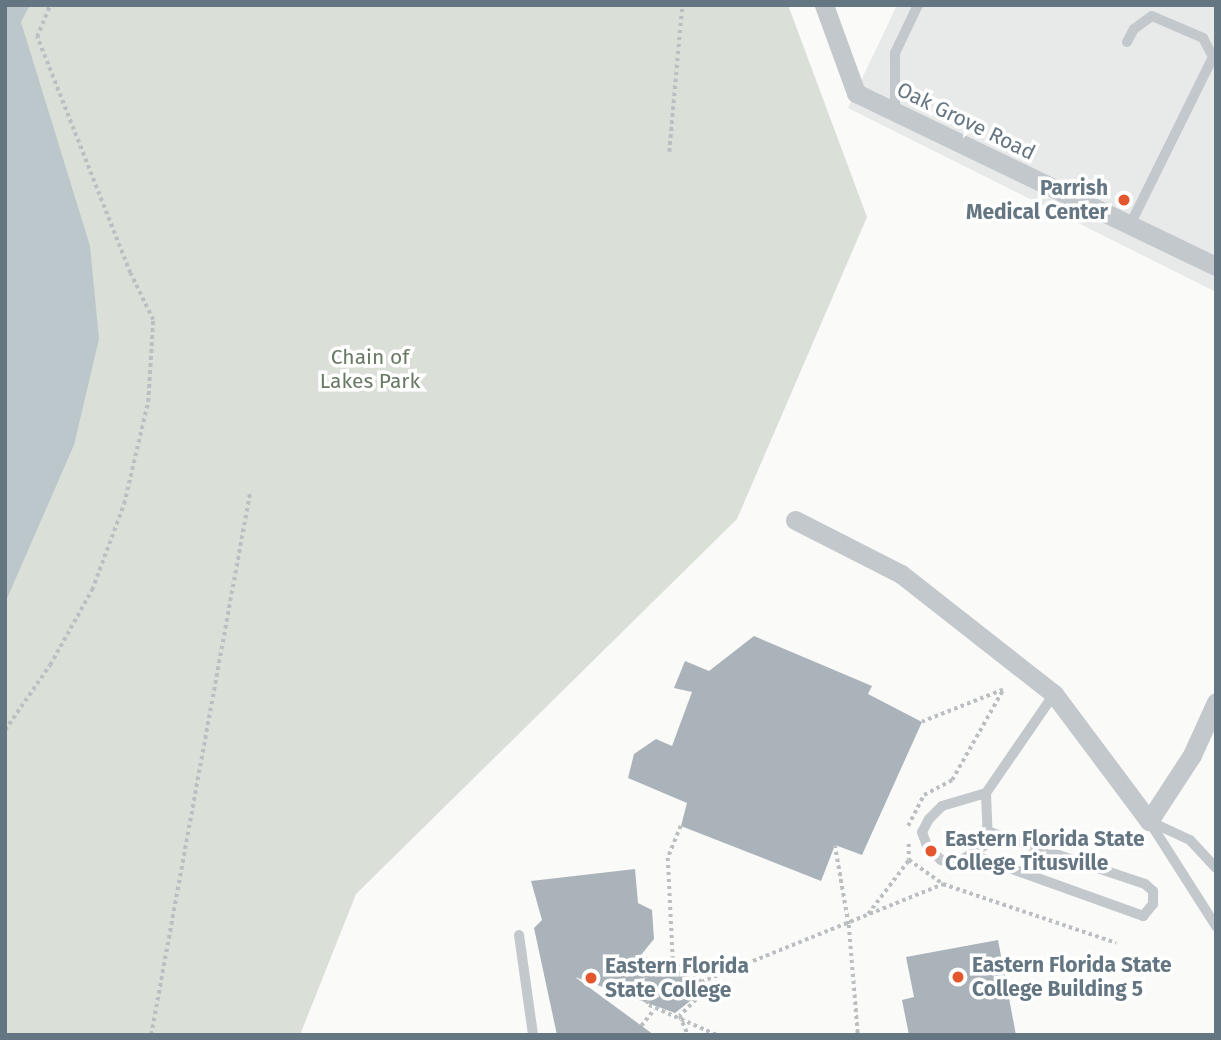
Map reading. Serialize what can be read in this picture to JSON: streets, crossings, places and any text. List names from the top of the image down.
{
  "streets": {
    "street": ["Oak Grove Road"]
  },
  "parks": ["Chain of Lakes Park"],
  "places": [
    "Parrish Medical Center",
    "Eastern Florida State College Titusville",
    "Eastern Florida State College Building 5",
    "Eastern Florida State College"
  ]
}
